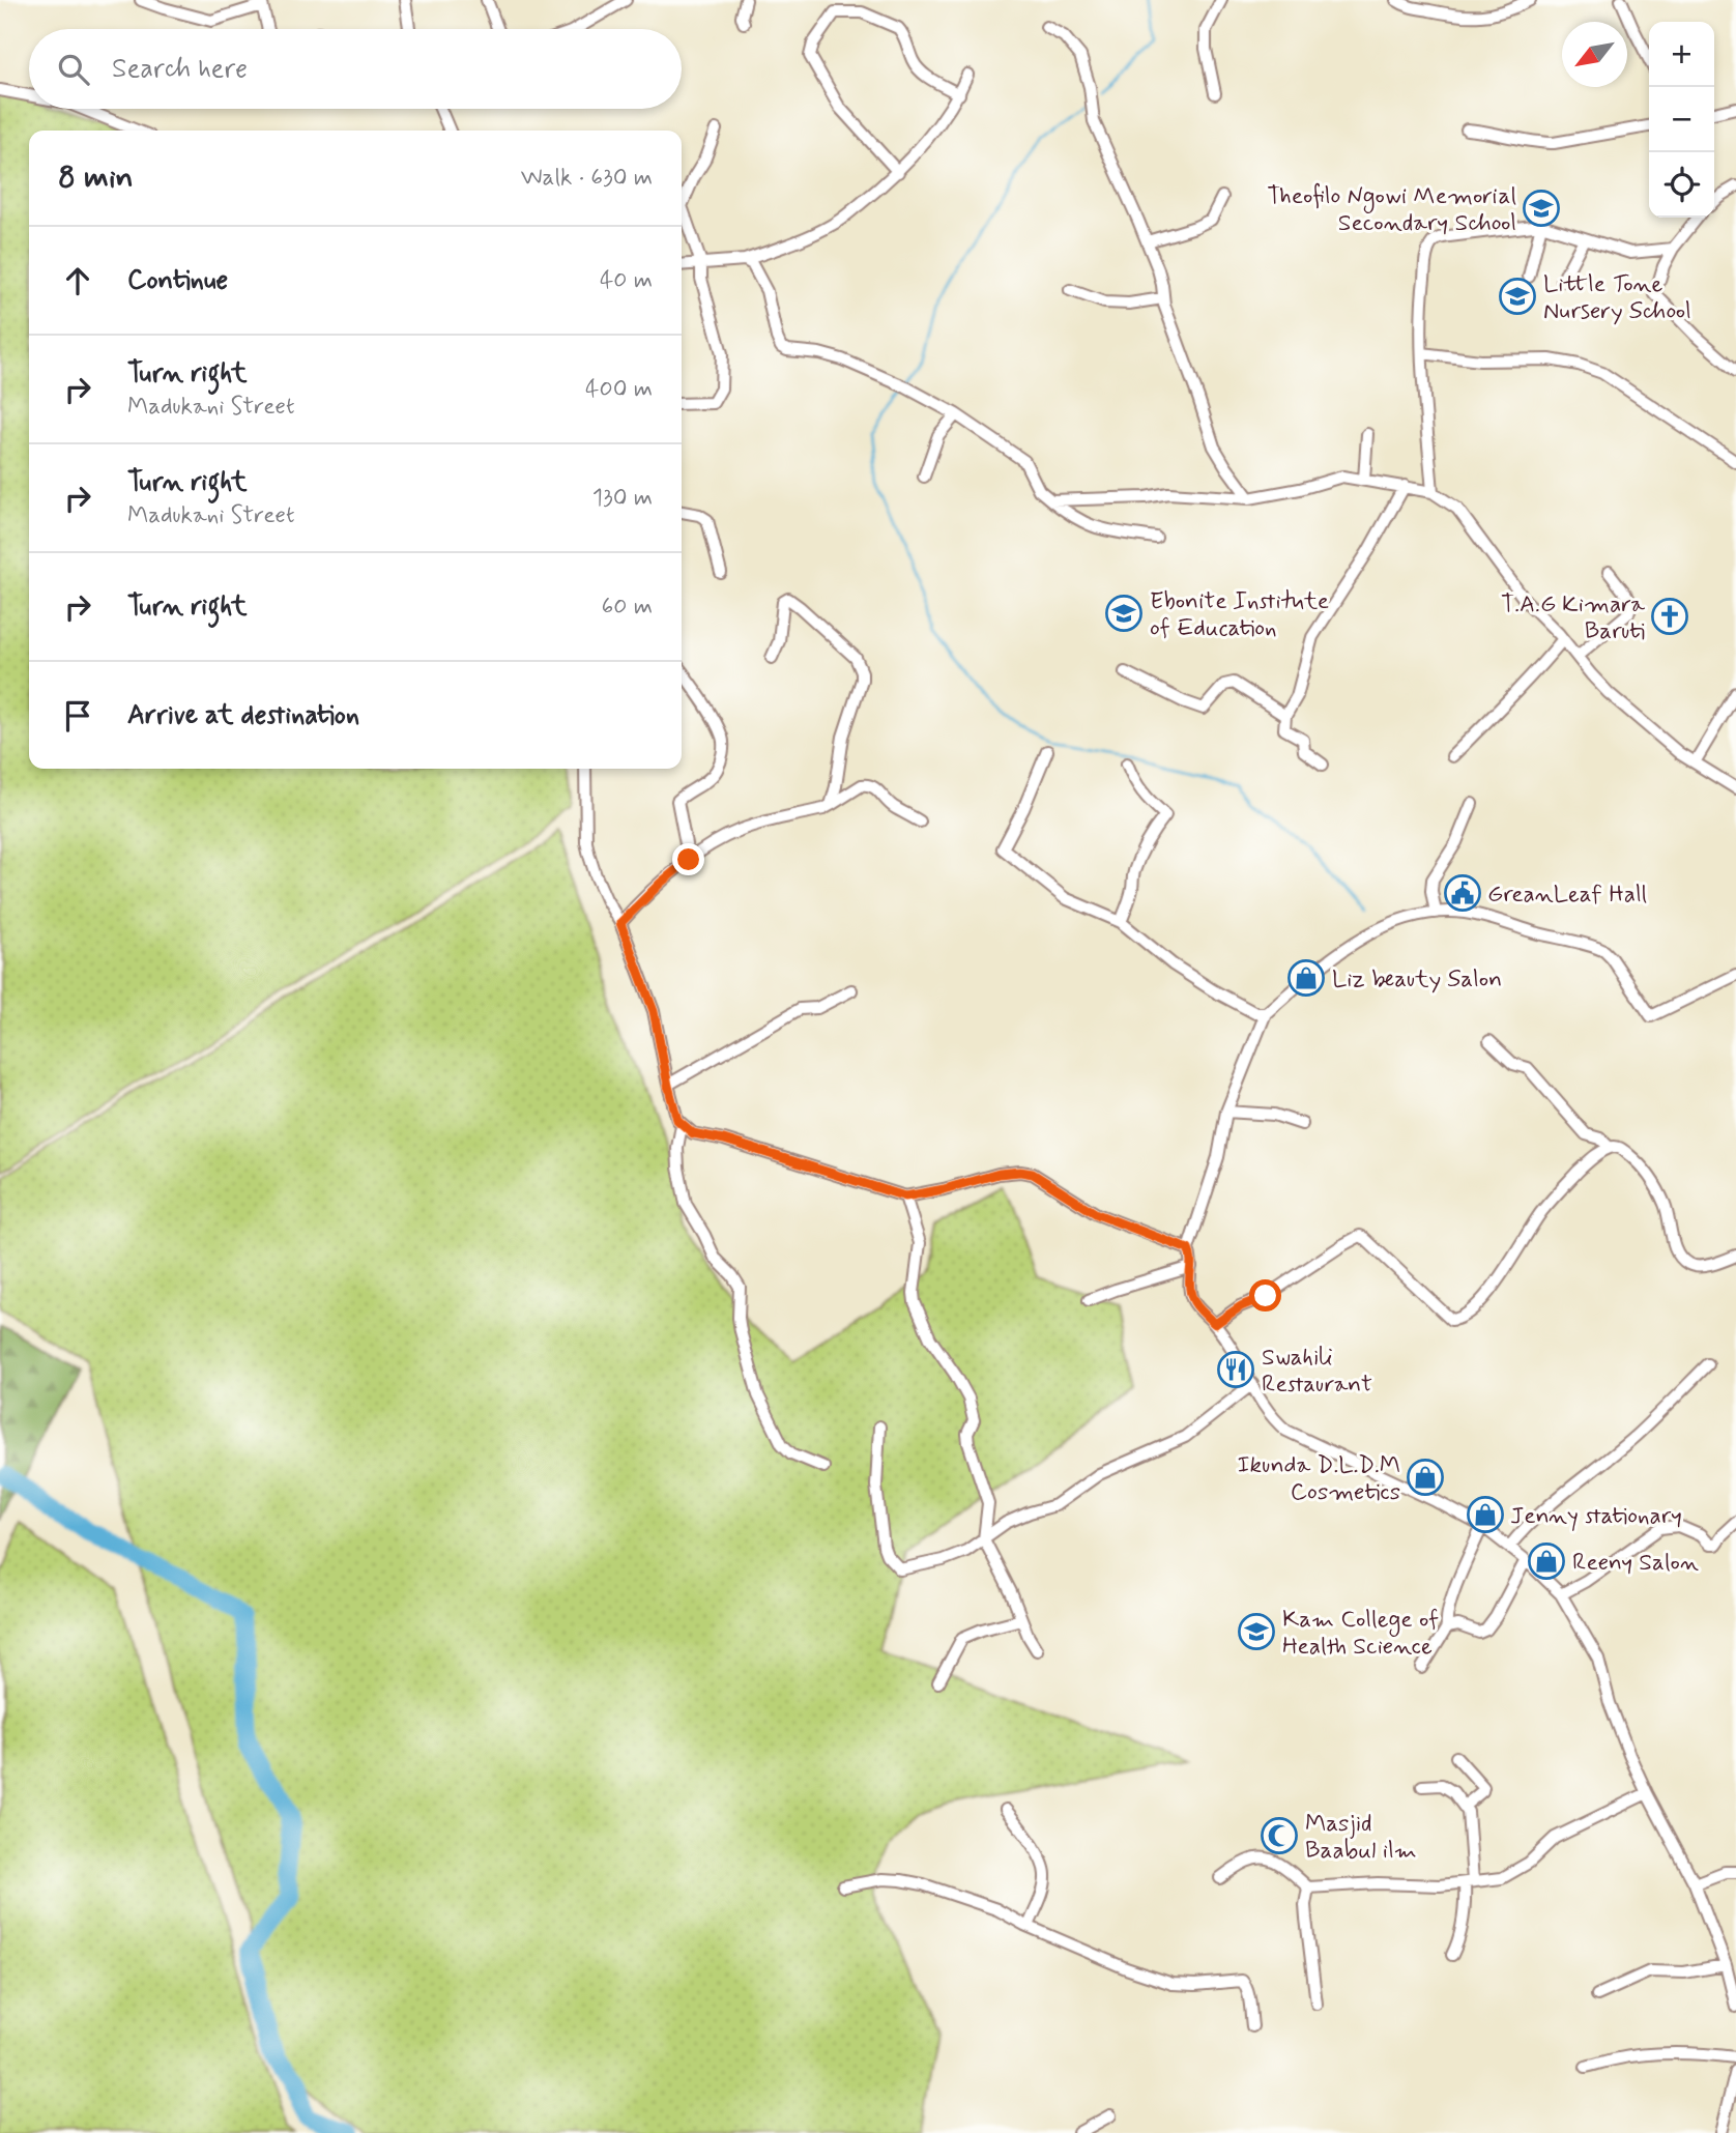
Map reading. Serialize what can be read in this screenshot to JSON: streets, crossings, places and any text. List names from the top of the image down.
{
  "places": {
    "school or university": [
      "Theofilo Ngowi Memorial Secondary School",
      "Little Tone Nursery School",
      "Ebonite Institute of Education",
      "Kam College of Health Science"
    ],
    "church": ["T.A.G Kimara Baruti"],
    "public building": ["GreanLeaf Hall"],
    "shop": [
      "Liz beauty Salon",
      "Ikunda D.L.D.M Cosmetics",
      "Jenny stationary",
      "Reeny Salon"
    ],
    "restaurant": ["Swahili Restaurant"],
    "mosque": ["Masjid Baabul ilm"]
  },
  "north": "bottom left",
  "page": {
    "map_buttons": ["+", "−"],
    "search": "Search here",
    "heading": ["8 min", "Walk · 630 m"],
    "list": [
      ["Continue", "40 m"],
      ["Turn right", "Madukani Street", "400 m"],
      ["Turn right", "Madukani Street", "130 m"],
      ["Turn right", "60 m"],
      "Arrive at destination"
    ]
  }
}
